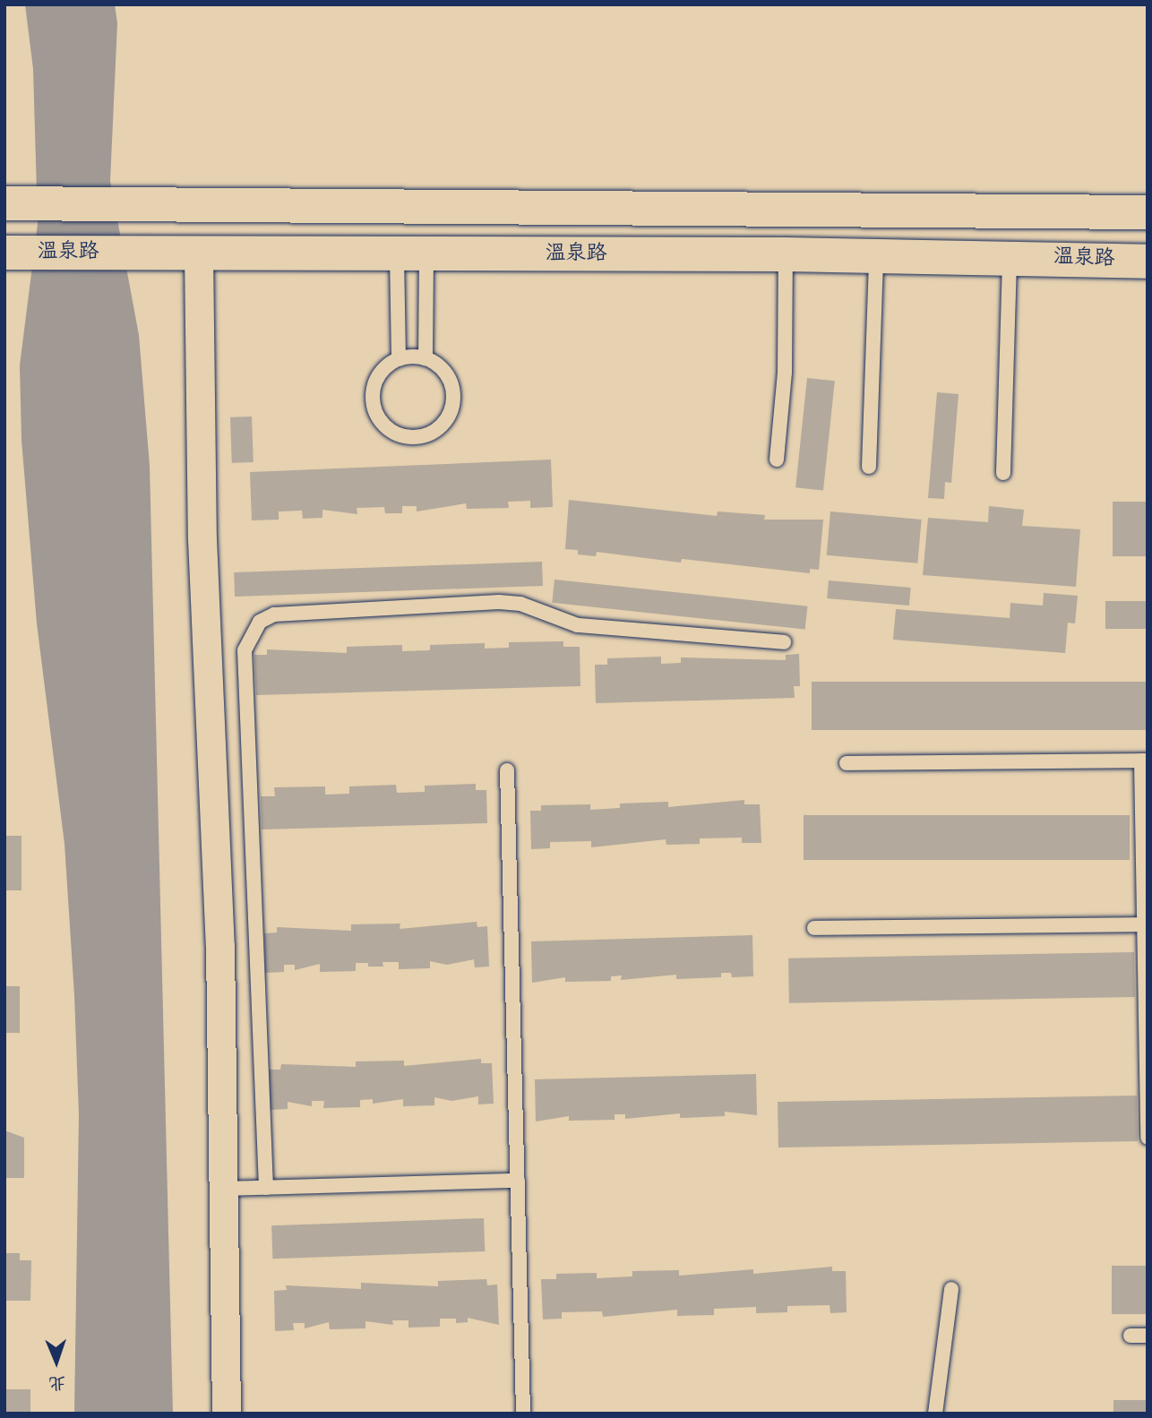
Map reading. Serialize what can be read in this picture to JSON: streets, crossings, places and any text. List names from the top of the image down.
{
  "streets": {
    "main road": ["温泉路"]
  },
  "north": "bottom"
}
